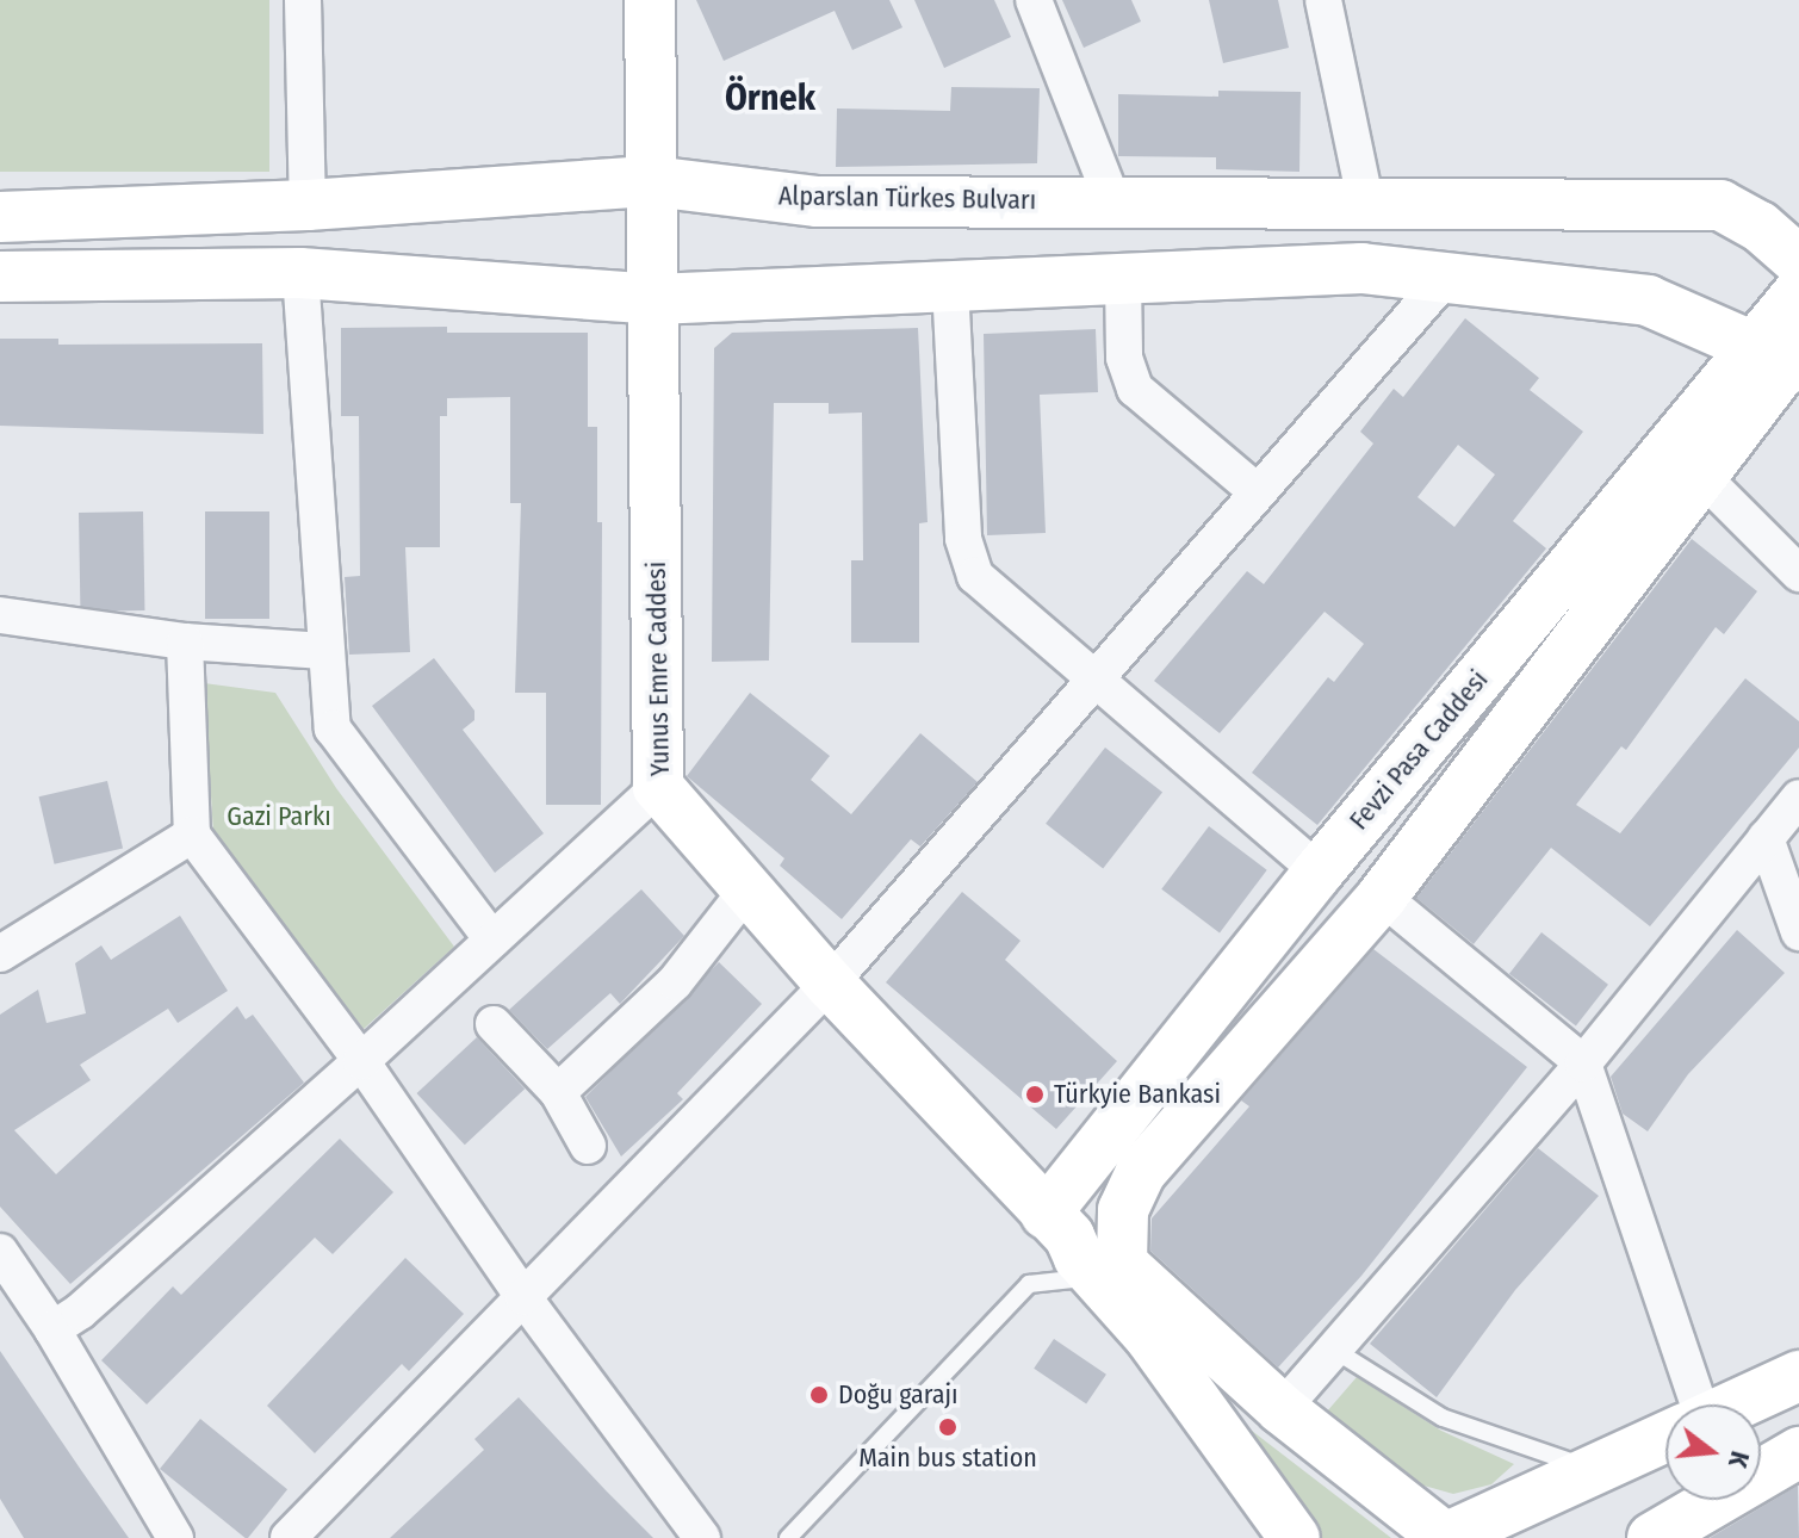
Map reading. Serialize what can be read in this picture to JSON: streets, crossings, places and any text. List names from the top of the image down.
{
  "streets": {
    "street": ["Alparslan Türkes Bulvarı", "Yunus Emre Caddesi", "Fevzi Pasa Caddesi"]
  },
  "crossings": [
    ["Alparslan Türkes Bulvarı", "Yunus Emre Caddesi"],
    ["Yunus Emre Caddesi", "Fevzi Pasa Caddesi"]
  ],
  "districts": ["Örnek"],
  "parks": ["Gazi Parkı"],
  "places": ["Türkyie Bankasi", "Doğu garajı", "Main bus station"],
  "north": "right"
}
